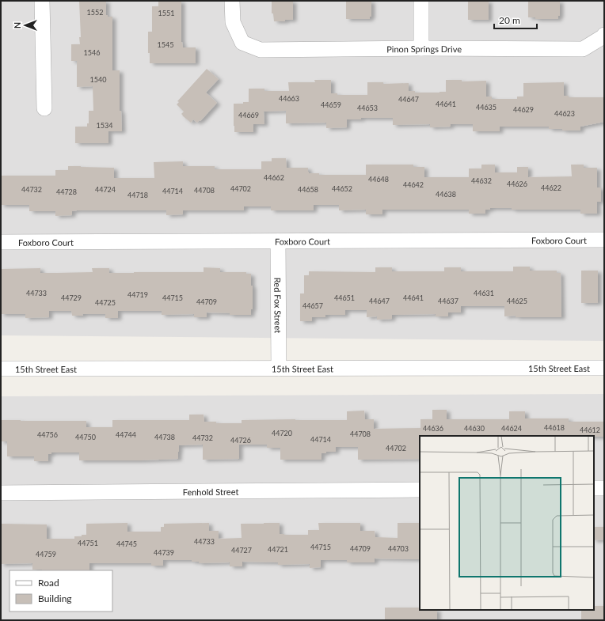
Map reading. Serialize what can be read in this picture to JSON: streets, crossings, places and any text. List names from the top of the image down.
{
  "streets": {
    "street": [
      "Pinon Springs Drive",
      "Foxboro Court",
      "Red Fox Street",
      "15th Street East",
      "Fenhold Street"
    ]
  },
  "crossings": [
    ["Foxboro Court", "Red Fox Street"],
    ["Red Fox Street", "15th Street East"]
  ],
  "house_numbers": [
    "1552",
    "1551",
    "1545",
    "1546",
    "1540",
    "44663",
    "44647",
    "44641",
    "44659",
    "44635",
    "44653",
    "44629",
    "44623",
    "44669",
    "1534",
    "44662",
    "44648",
    "44632",
    "44626",
    "44642",
    "44622",
    "44702",
    "44652",
    "44732",
    "44724",
    "44658",
    "44708",
    "44714",
    "44728",
    "44638",
    "44718",
    "44733",
    "44631",
    "44719",
    "44729",
    "44715",
    "44651",
    "44641",
    "44647",
    "44637",
    "44625",
    "44709",
    "44725",
    "44657",
    "44618",
    "44636",
    "44630",
    "44624",
    "44612",
    "44720",
    "44708",
    "44756",
    "44744",
    "44750",
    "44738",
    "44732",
    "44714",
    "44726",
    "44702",
    "44733",
    "44751",
    "44745",
    "44715",
    "44709",
    "44703",
    "44721",
    "44727",
    "44739",
    "44759"
  ],
  "legend": ["Road", "Building"],
  "scale_bar": "20 m",
  "north": "left"
}
